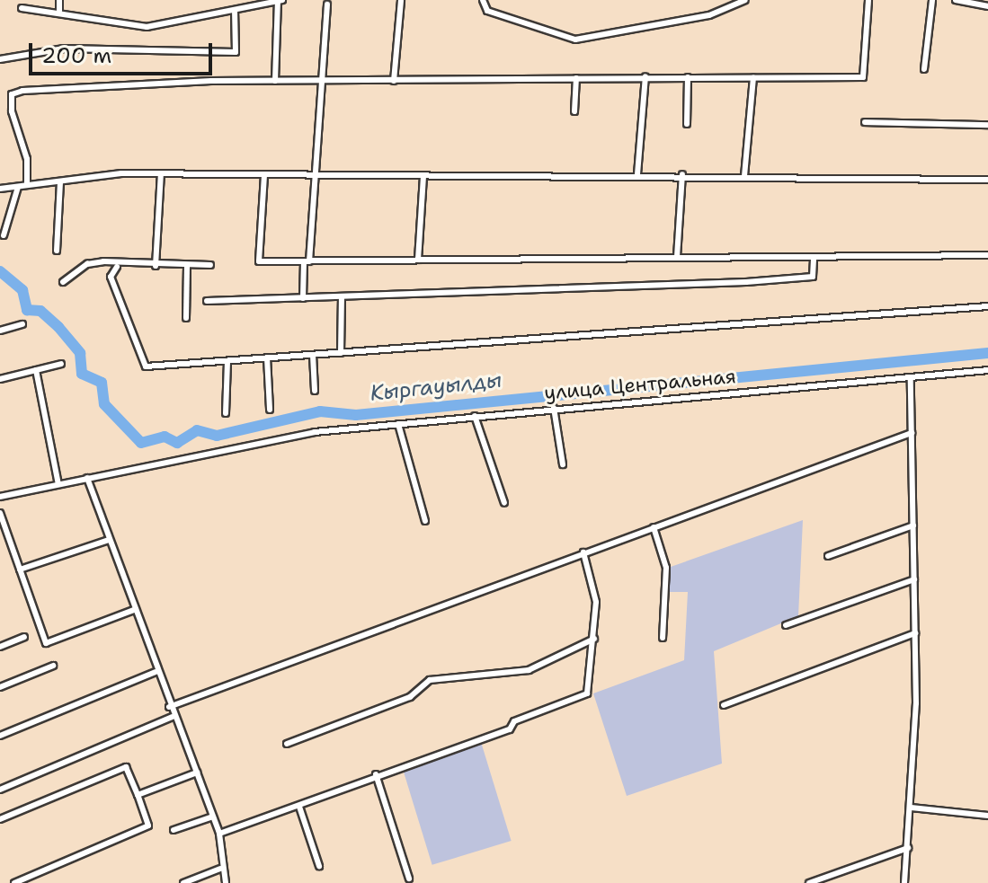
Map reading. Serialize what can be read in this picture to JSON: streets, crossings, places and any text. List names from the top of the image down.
{
  "streets": {
    "street": ["улица Центральная"]
  },
  "water": ["Кыргауылды"],
  "scale_bar": "200 m"
}
